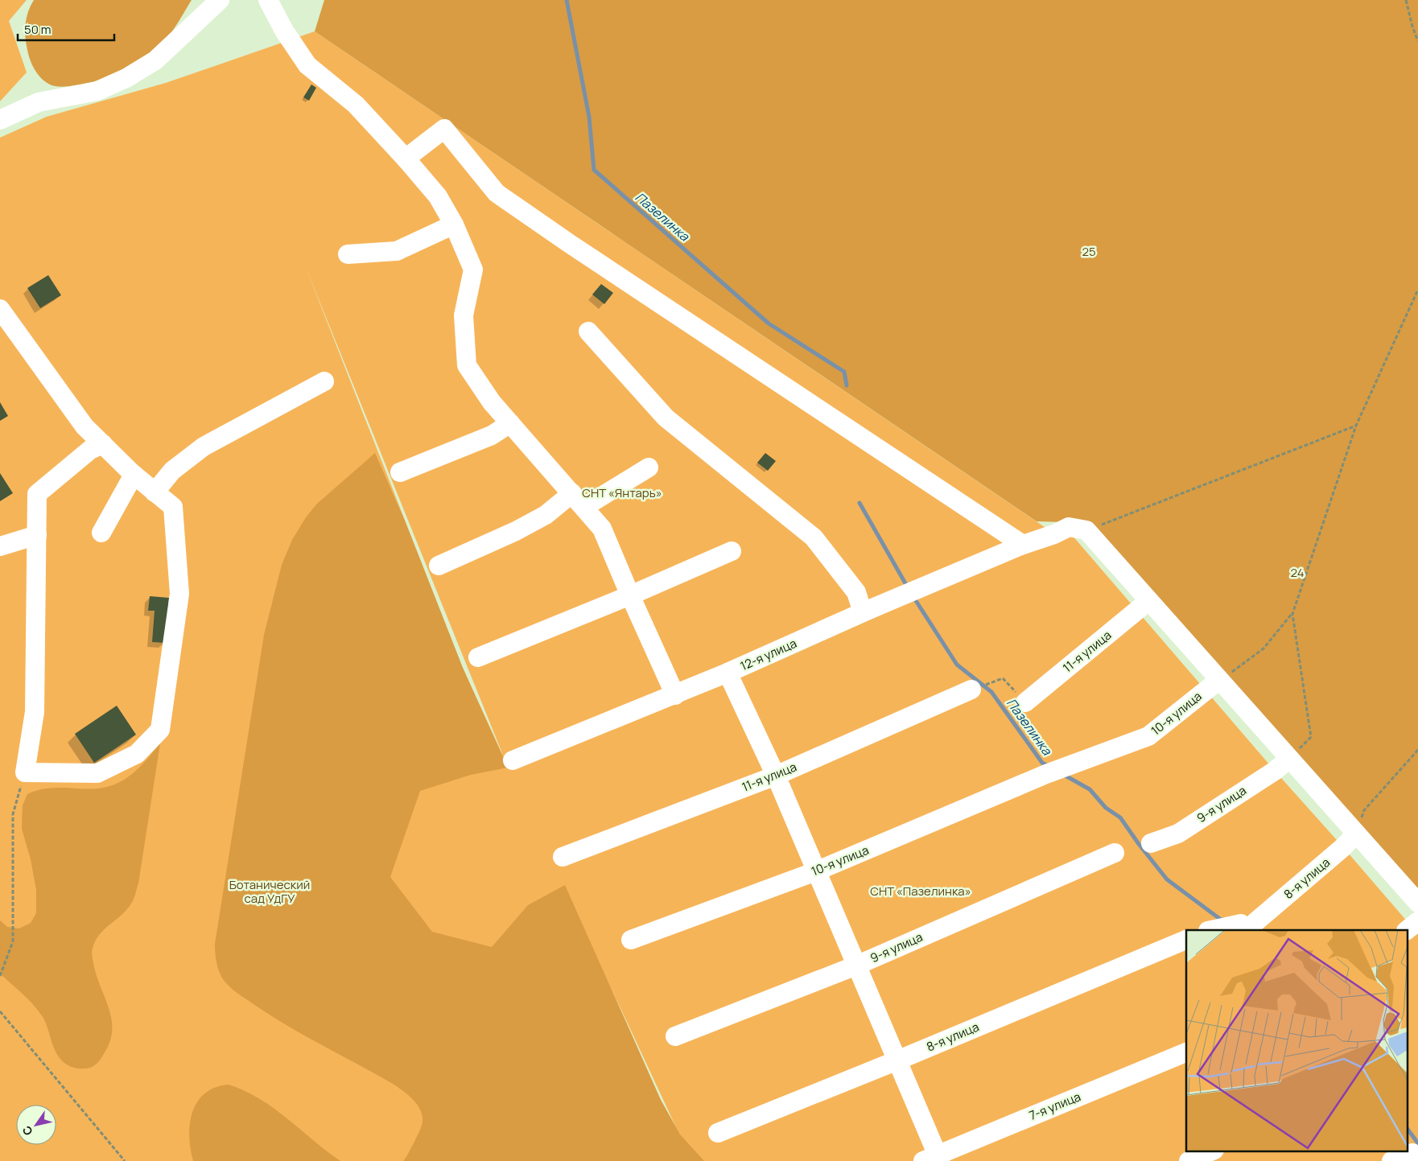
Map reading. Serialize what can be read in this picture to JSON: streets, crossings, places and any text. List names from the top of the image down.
{
  "streets": {
    "street": [
      "11-я улица",
      "12-я улица",
      "10-я улица",
      "9-я улица",
      "8-я улица",
      "7-я улица"
    ]
  },
  "water": ["Пазелинка"],
  "parks": [
    "25",
    "СНТ «Янтарь»",
    "24",
    "Ботанический сад УдГУ",
    "СНТ «Пазелинка»"
  ],
  "scale_bar": "50 m",
  "north": "bottom left"
}
